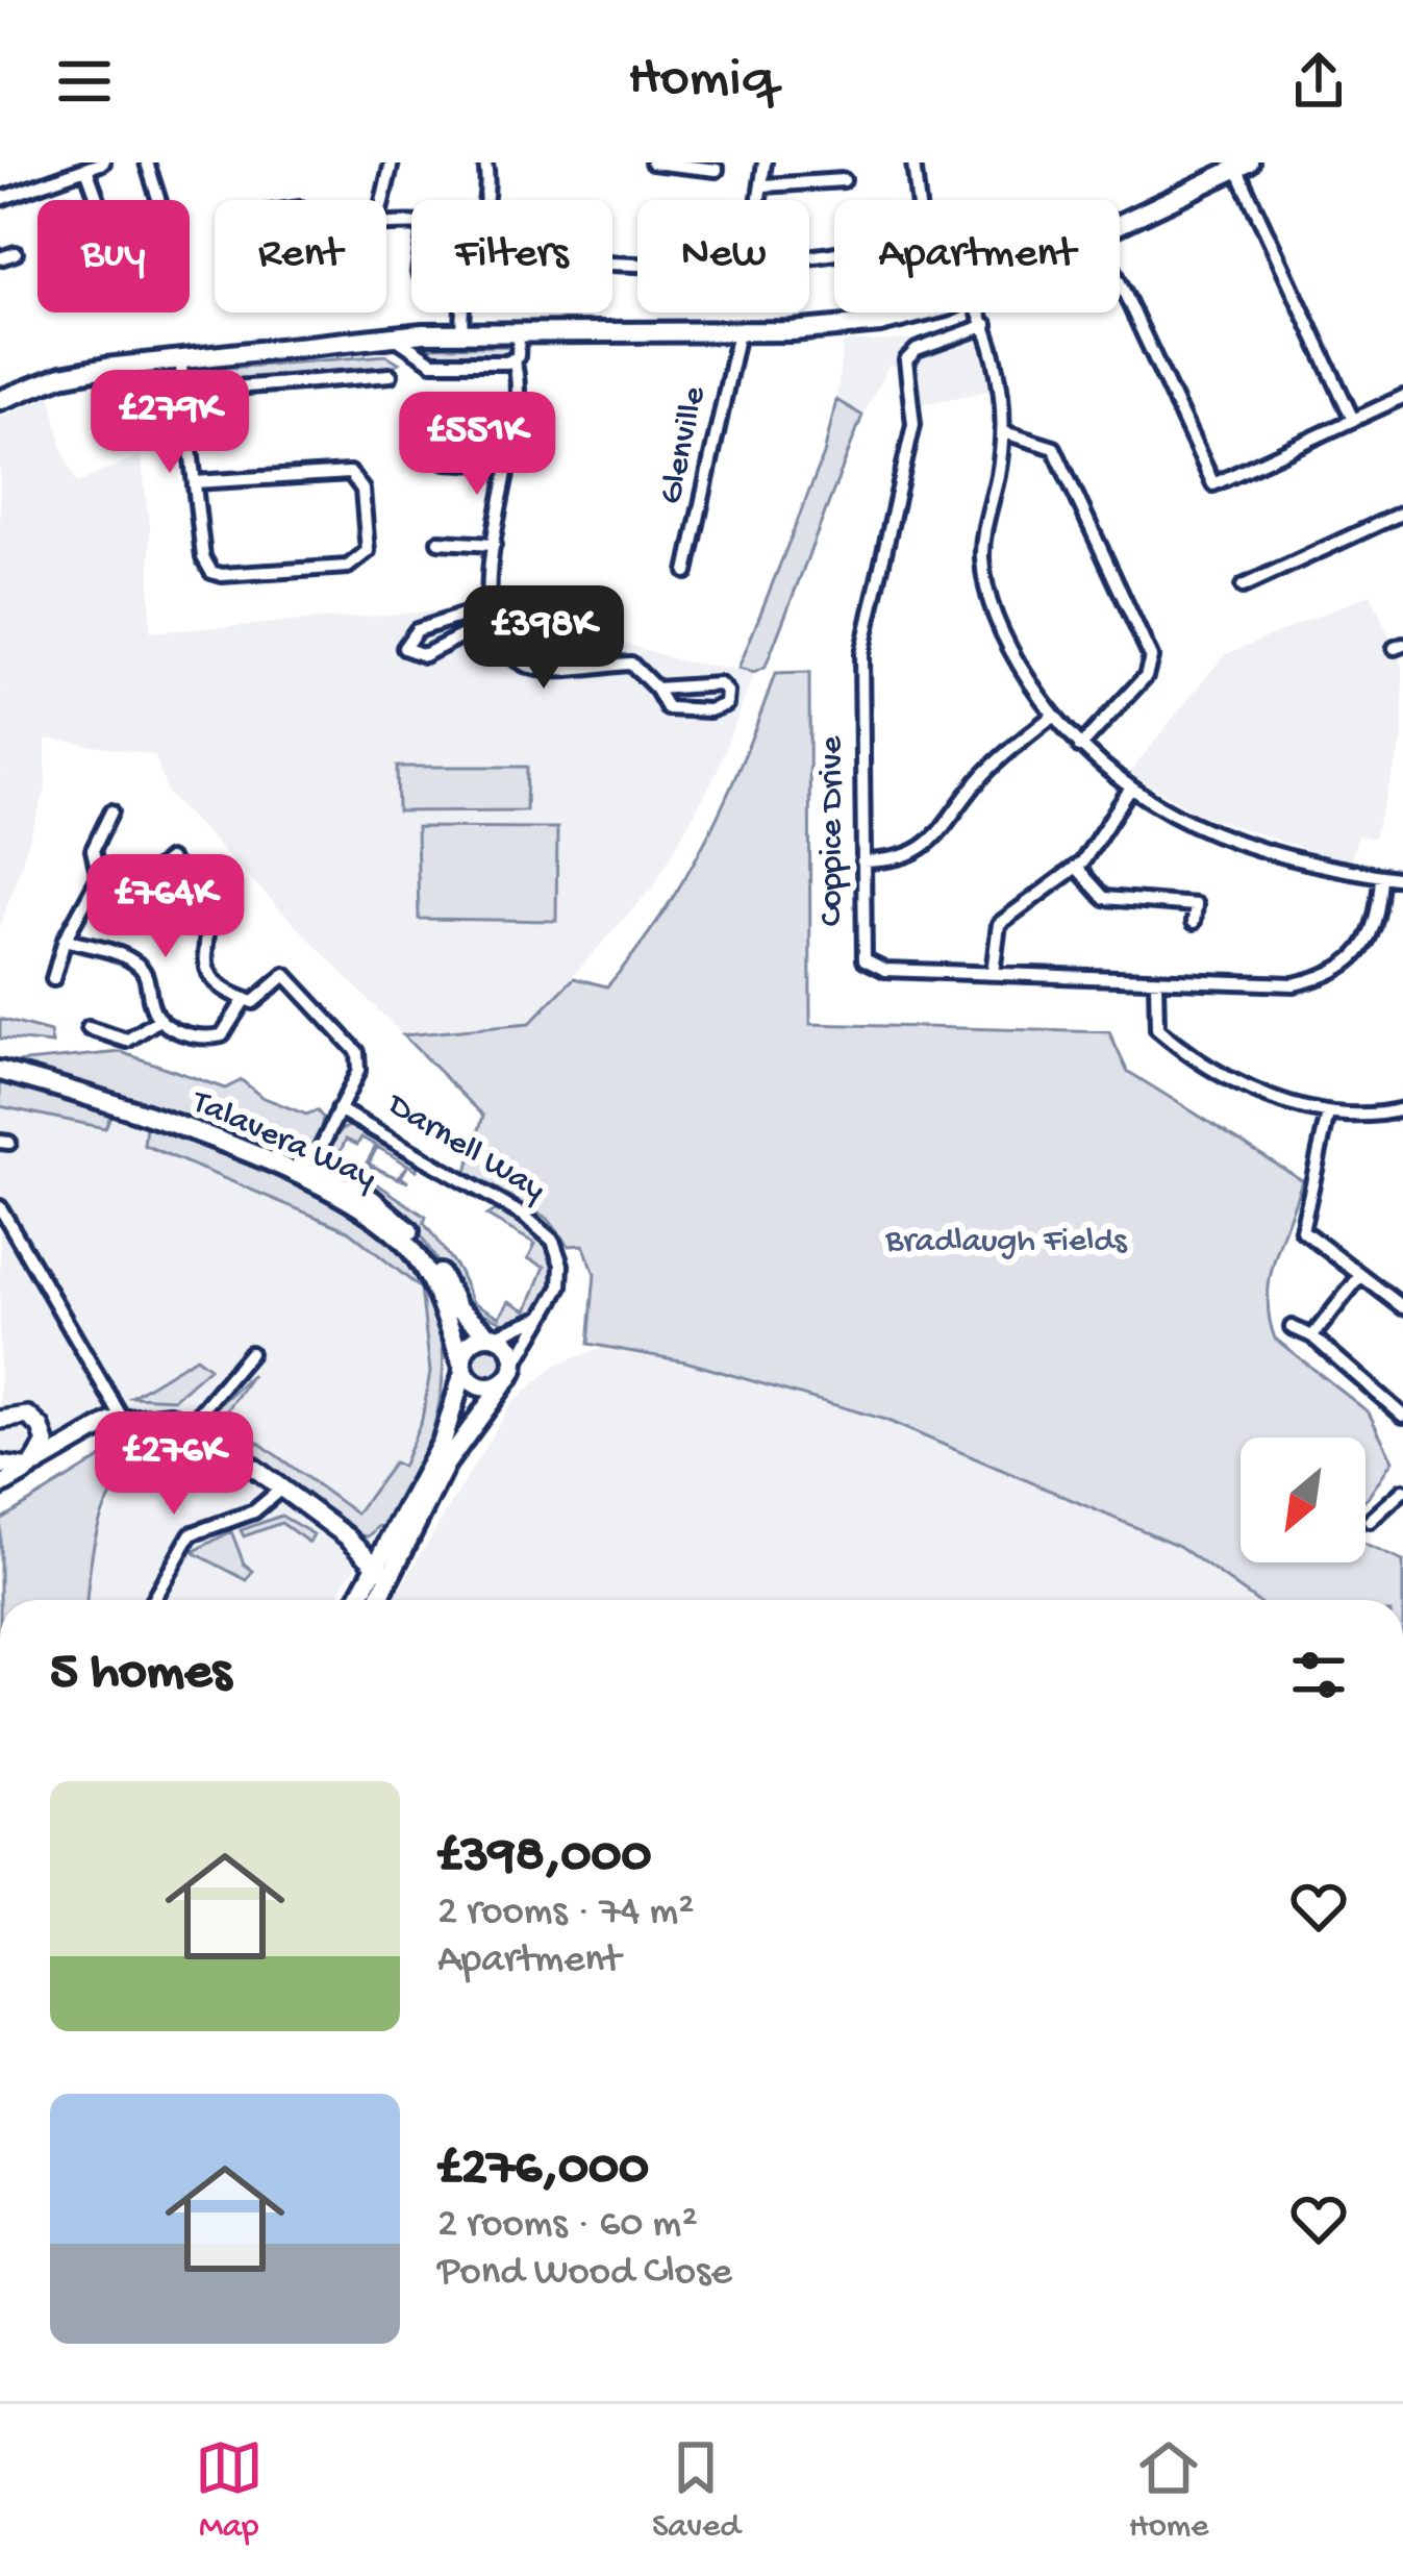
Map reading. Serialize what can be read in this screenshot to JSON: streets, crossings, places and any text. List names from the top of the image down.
{
  "streets": {
    "main road": ["Talavera Way"],
    "street": ["Glenville", "Coppice Drive", "Darnell Way"]
  },
  "crossings": [
    ["Talavera Way", "Darnell Way"]
  ],
  "parks": ["Bradlaugh Fields"],
  "north": "bottom left",
  "page": {
    "header": "Homiq",
    "chip": [
      "Buy",
      "Rent",
      "Filters",
      "New",
      "Apartment"
    ],
    "price": [
      "£279K",
      "£551K",
      "£398K",
      "£764K",
      "£276K"
    ],
    "heading": "5 homes",
    "list": [
      {
        "name": "£398,000",
        "note": "2 rooms · 74 m² · Apartment"
      },
      {
        "name": "£276,000",
        "note": "2 rooms · 60 m² · Pond Wood Close"
      }
    ],
    "tabs": ["Map", "Saved", "Home"]
  }
}
